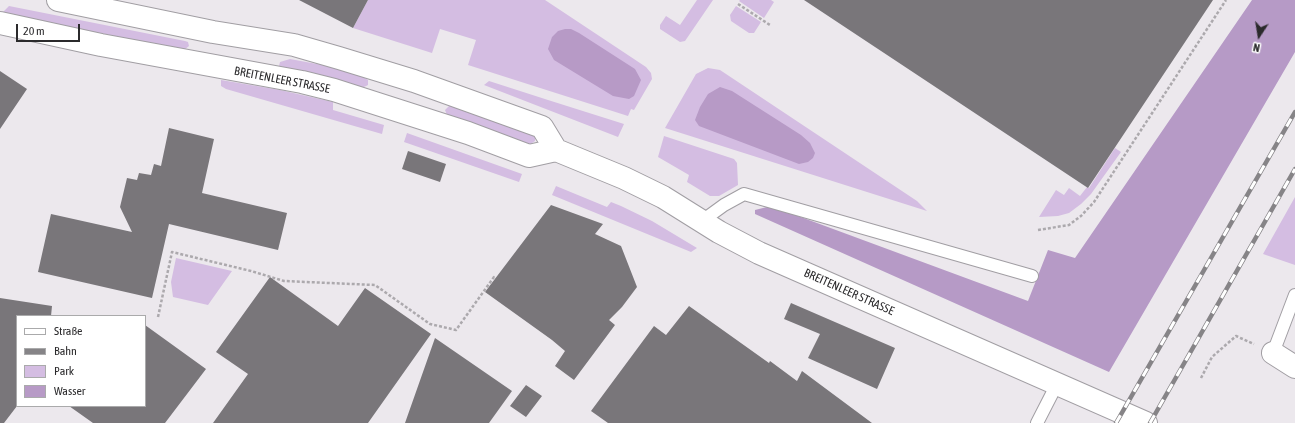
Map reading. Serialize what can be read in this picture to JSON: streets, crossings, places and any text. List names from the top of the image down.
{
  "streets": {
    "main road": ["BREITENLEER STRASSE"]
  },
  "legend": [
    "Straße",
    "Bahn",
    "Park",
    "Wasser"
  ],
  "scale_bar": "20 m",
  "north": "bottom"
}
